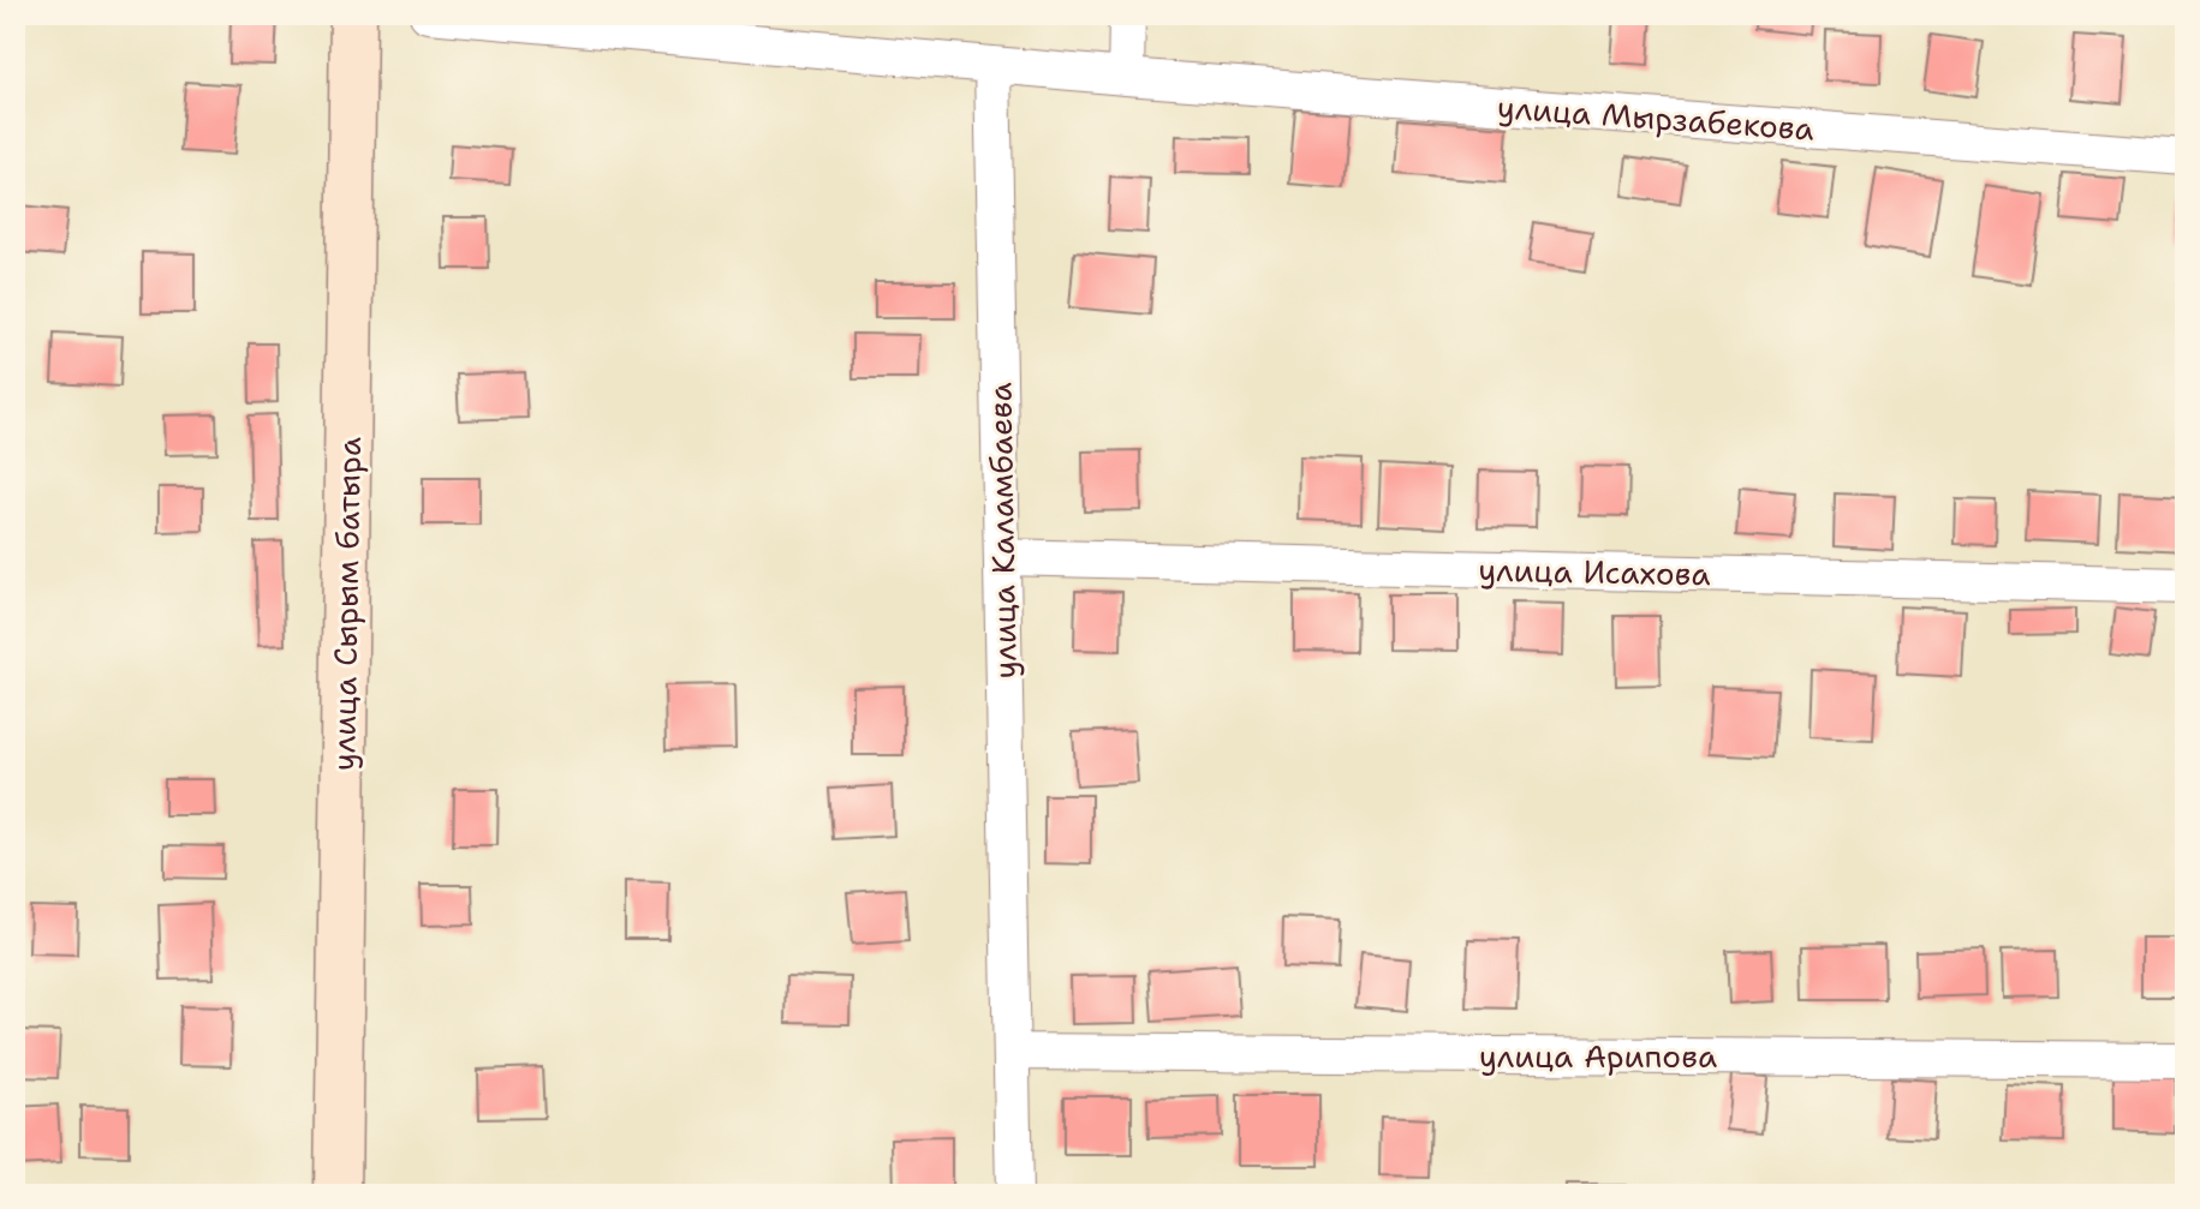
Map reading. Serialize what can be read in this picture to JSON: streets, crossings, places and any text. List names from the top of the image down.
{
  "streets": {
    "street": [
      "улица Мырзабекова",
      "улица Каламбаева",
      "улица Исахова",
      "улица Сырым батыра",
      "улица Арипова"
    ]
  },
  "crossings": [
    ["улица Каламбаева", "улица Исахова"],
    ["улица Каламбаева", "улица Арипова"]
  ]
}
